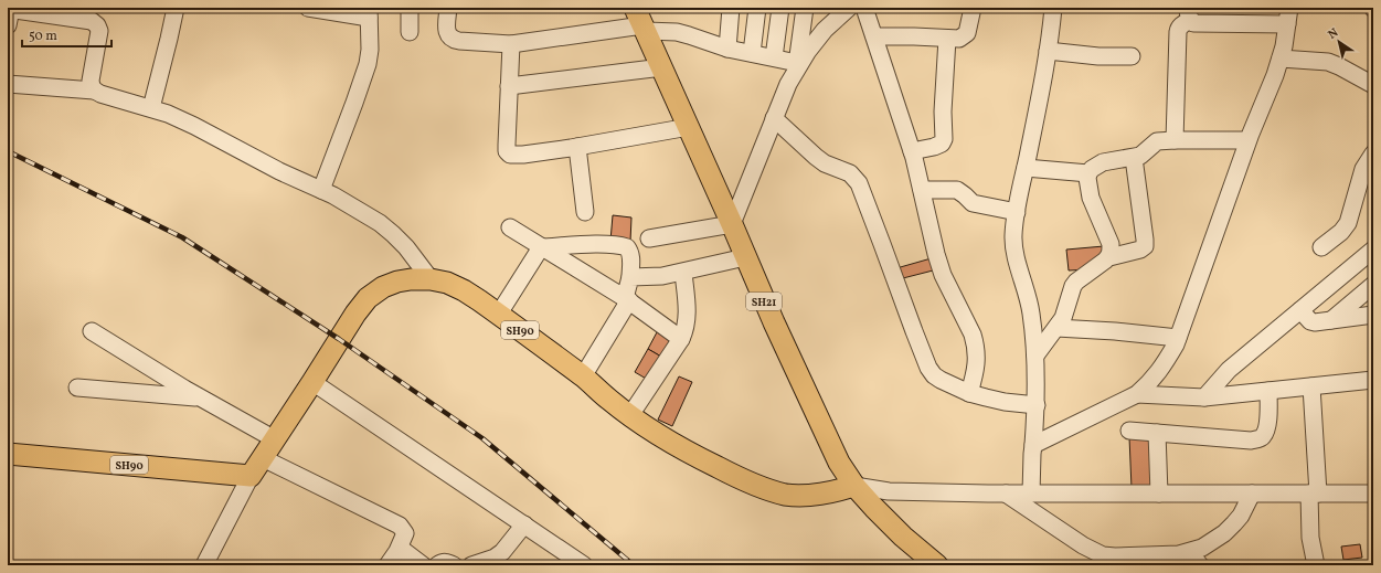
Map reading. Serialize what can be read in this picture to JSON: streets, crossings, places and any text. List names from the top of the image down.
{
  "streets": {
    "main road": ["SH21", "SH90"]
  },
  "crossings": [
    ["SH21", "SH90"]
  ],
  "scale_bar": "50 m",
  "north": "top left"
}
